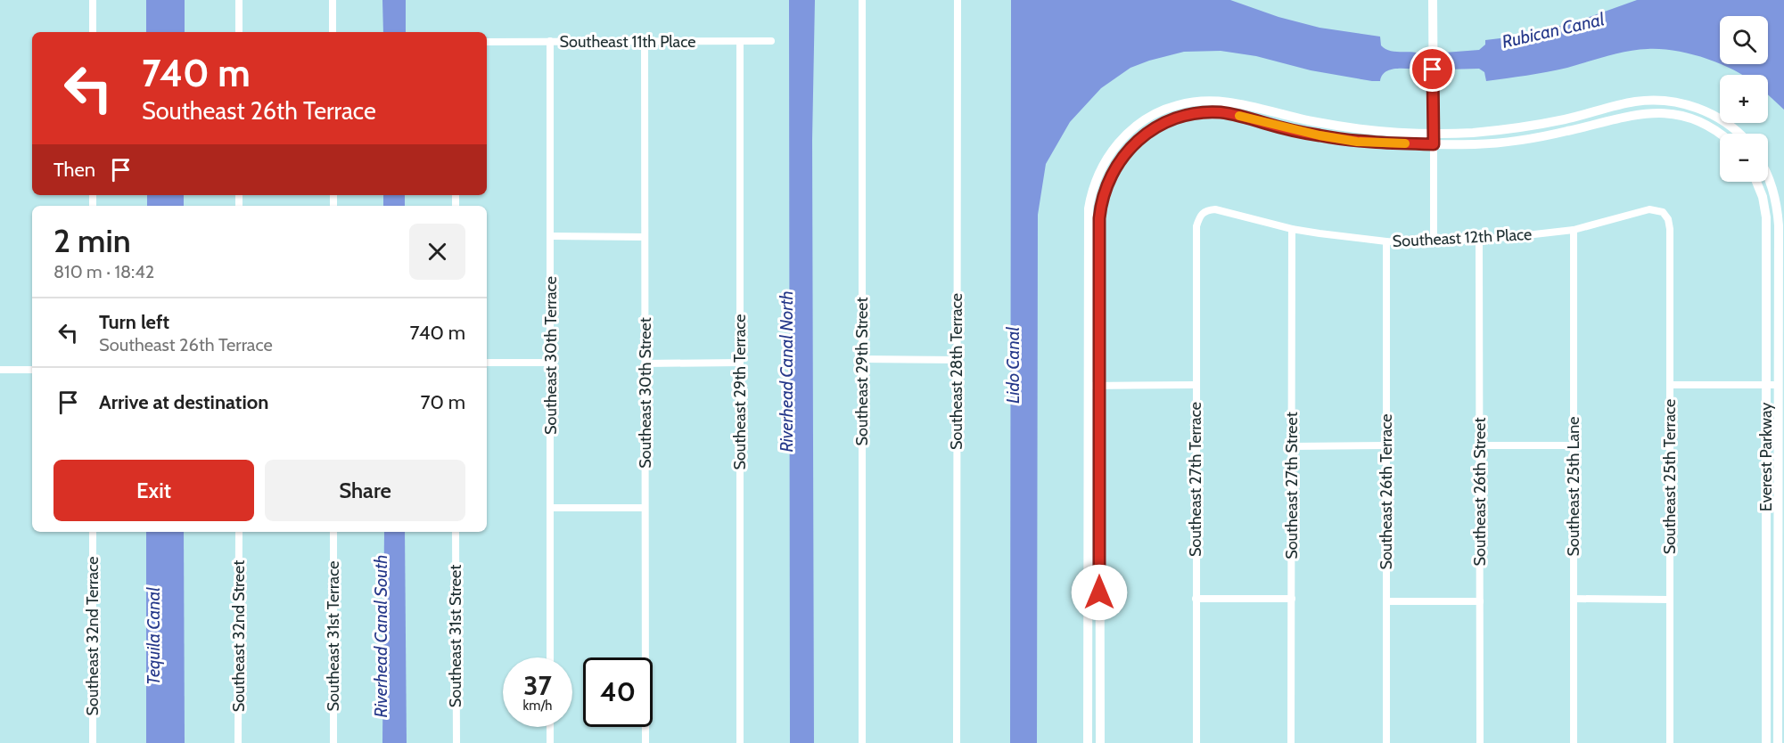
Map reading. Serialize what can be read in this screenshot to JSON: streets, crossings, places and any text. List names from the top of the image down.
{
  "streets": {
    "street": [
      "Southeast 11th Place",
      "Southeast 12th Place",
      "Southeast 30th Terrace",
      "Southeast 29th Street",
      "Southeast 28th Terrace",
      "Southeast 29th Terrace",
      "Southeast 30th Street",
      "Everest Parkway",
      "Southeast 25th Terrace",
      "Southeast 27th Terrace",
      "Southeast 27th Street",
      "Southeast 25th Lane",
      "Southeast 26th Terrace",
      "Southeast 26th Street",
      "Southeast 32nd Terrace",
      "Southeast 32nd Street",
      "Southeast 31st Terrace",
      "Southeast 31st Street"
    ]
  },
  "crossings": [
    ["Southeast 11th Place", "Southeast 30th Terrace"],
    ["Southeast 11th Place", "Southeast 29th Terrace"],
    ["Southeast 11th Place", "Southeast 30th Street"],
    ["Southeast 12th Place", "Southeast 25th Terrace"],
    ["Southeast 12th Place", "Southeast 27th Terrace"],
    ["Southeast 12th Place", "Southeast 27th Street"],
    ["Southeast 12th Place", "Southeast 25th Lane"],
    ["Southeast 12th Place", "Southeast 26th Terrace"],
    ["Southeast 12th Place", "Southeast 26th Street"]
  ],
  "water": [
    "Rubican Canal",
    "Lido Canal",
    "Riverhead Canal North",
    "Tequila Canal",
    "Riverhead Canal South"
  ],
  "page": {
    "map_buttons": ["+", "−"],
    "turn": ["740 m", "Southeast 26th Terrace"],
    "then": "Then",
    "heading": ["2 min", "810 m · 18:42"],
    "list": [
      {
        "name": "Turn left",
        "note": "Southeast 26th Terrace",
        "value": "740 m"
      },
      {
        "name": "Arrive at destination",
        "value": "70 m"
      }
    ],
    "buttons": ["Exit", "Share"],
    "speed": "37 km/h",
    "limit": "40"
  }
}
